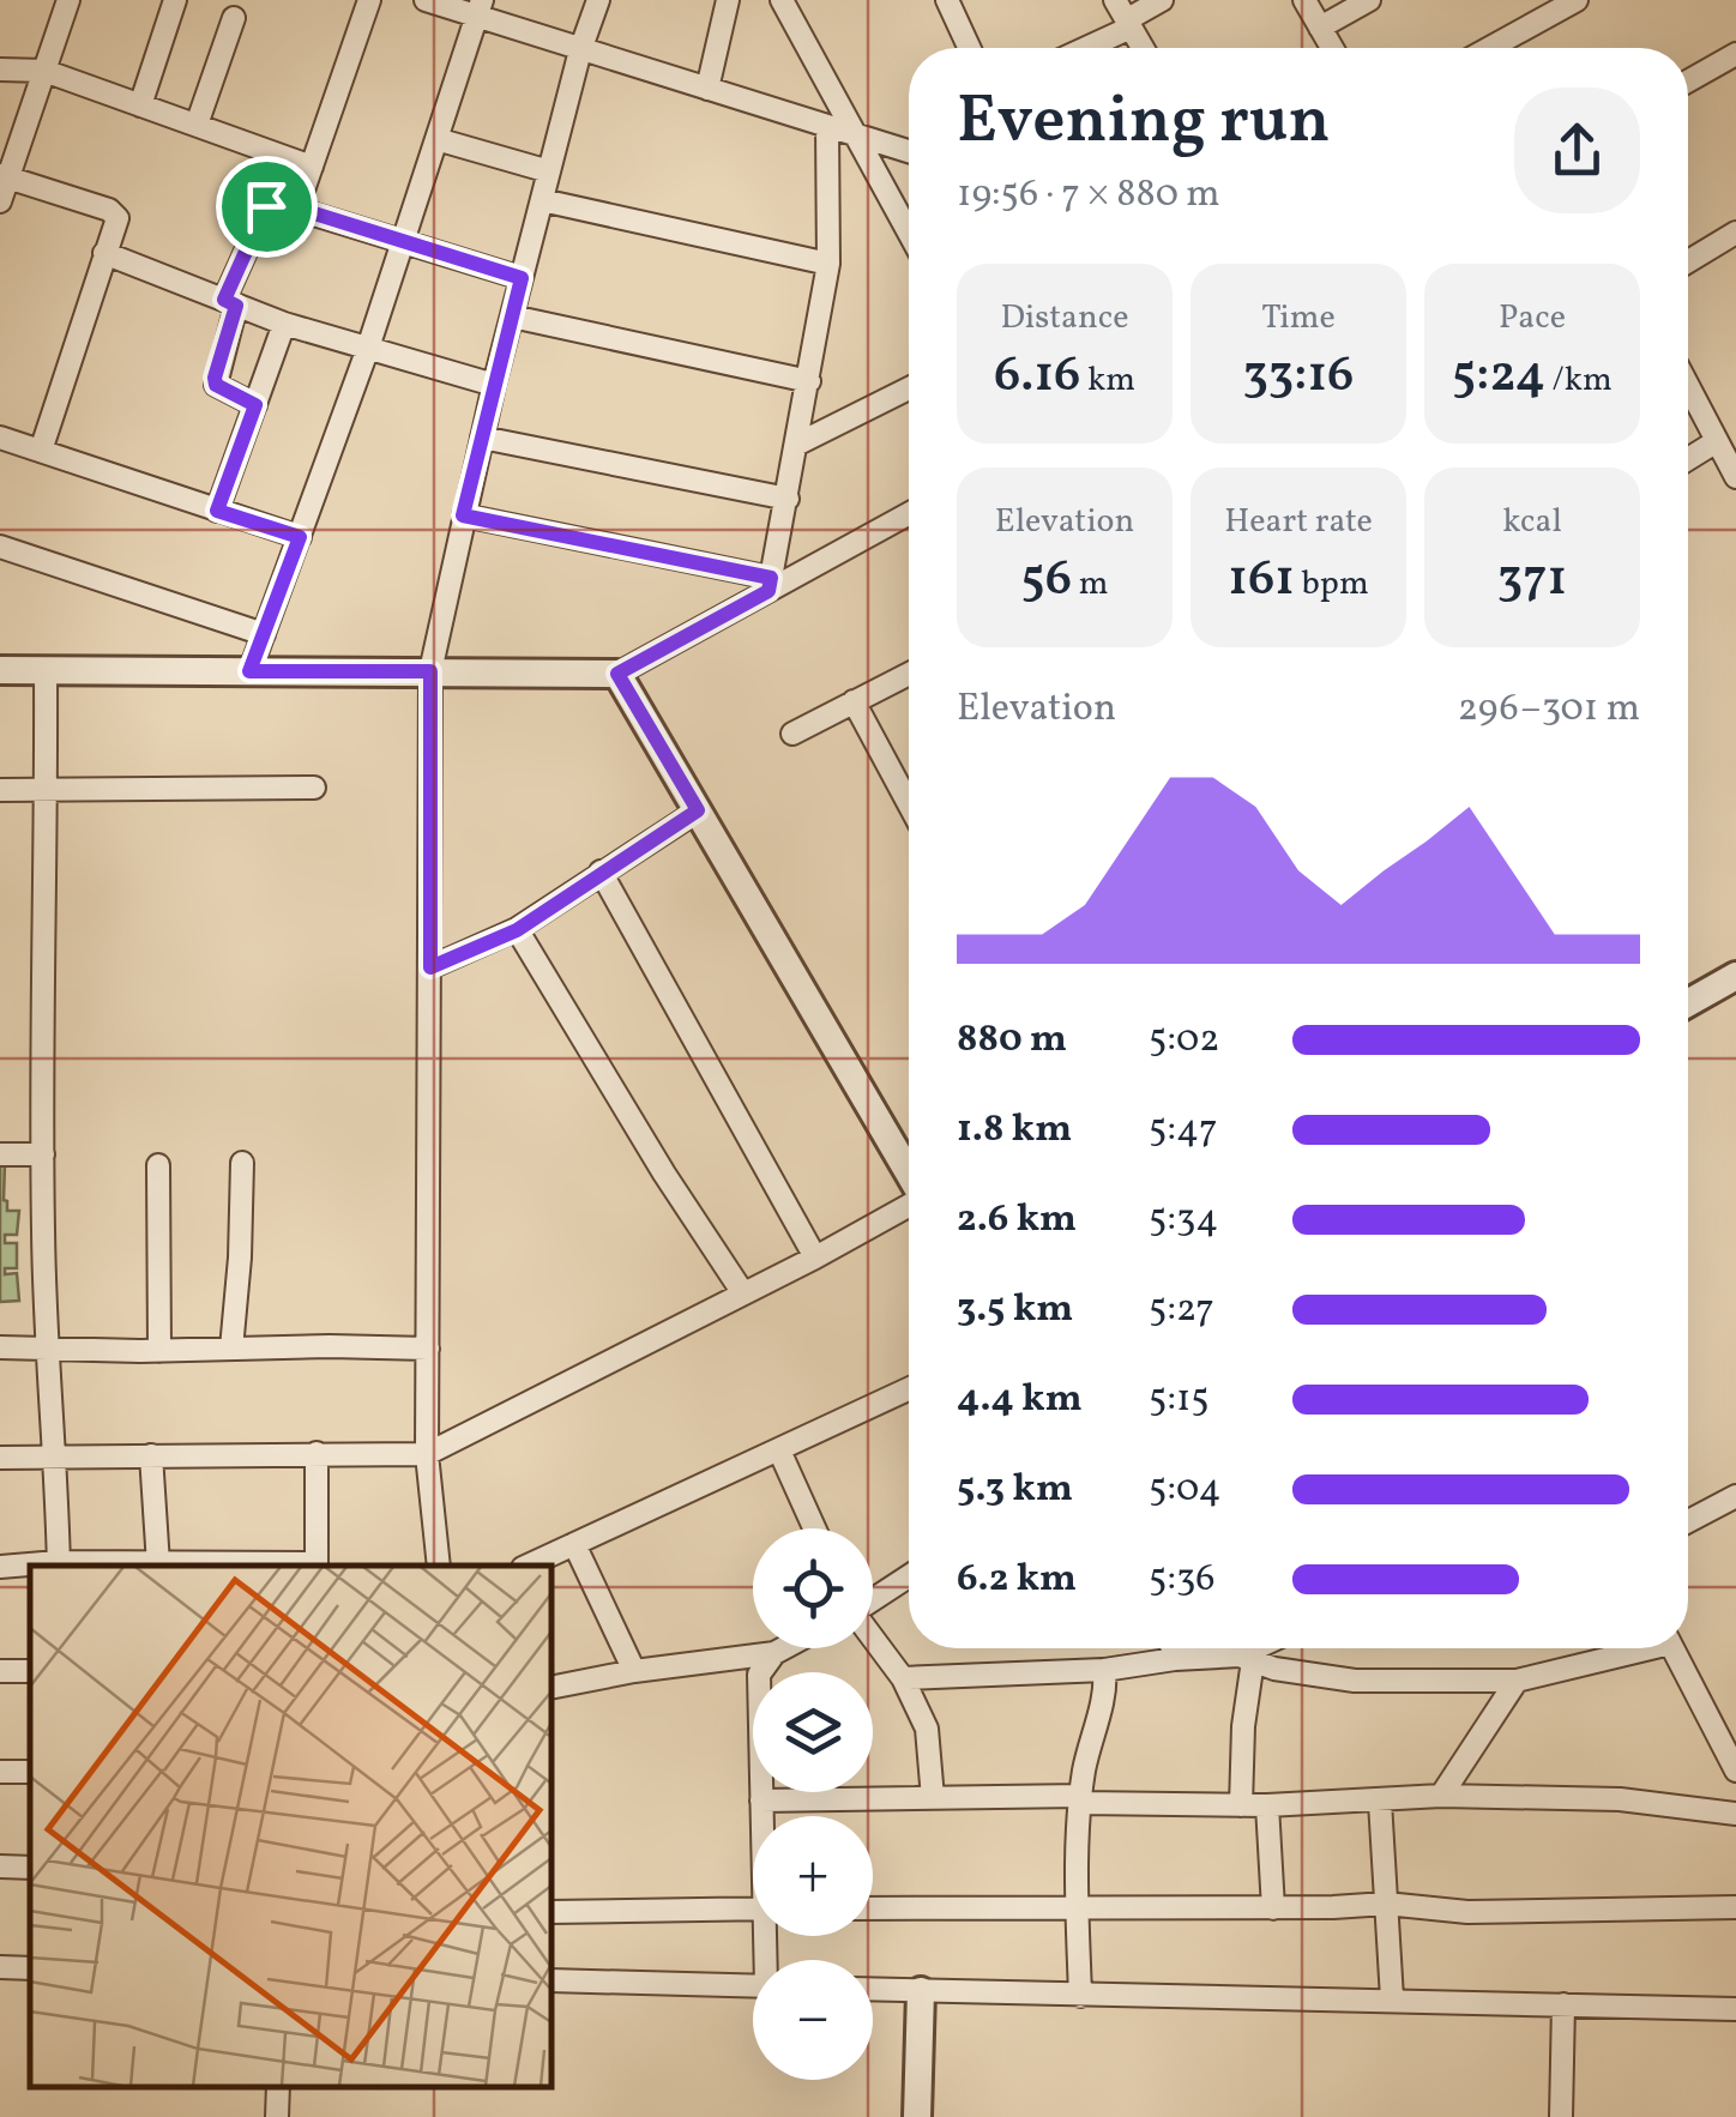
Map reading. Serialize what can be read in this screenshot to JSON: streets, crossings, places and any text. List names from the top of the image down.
{
  "page": {
    "heading": ["Evening run", "19:56 · 7 × 880 m"],
    "stats": [
      ["Distance", "6.16 km"],
      ["Time", "33:16"],
      ["Pace", "5:24 /km"],
      ["Elevation", "56 m"],
      ["Heart rate", "161 bpm"],
      ["kcal", "371"]
    ],
    "chart": ["Elevation", "296–301 m"],
    "list": [
      {
        "name": "880 m",
        "note": "5:02"
      },
      {
        "name": "1.8 km",
        "note": "5:47"
      },
      {
        "name": "2.6 km",
        "note": "5:34"
      },
      {
        "name": "3.5 km",
        "note": "5:27"
      },
      {
        "name": "4.4 km",
        "note": "5:15"
      },
      {
        "name": "5.3 km",
        "note": "5:04"
      },
      {
        "name": "6.2 km",
        "note": "5:36"
      }
    ],
    "map_buttons": ["+", "−"]
  }
}
